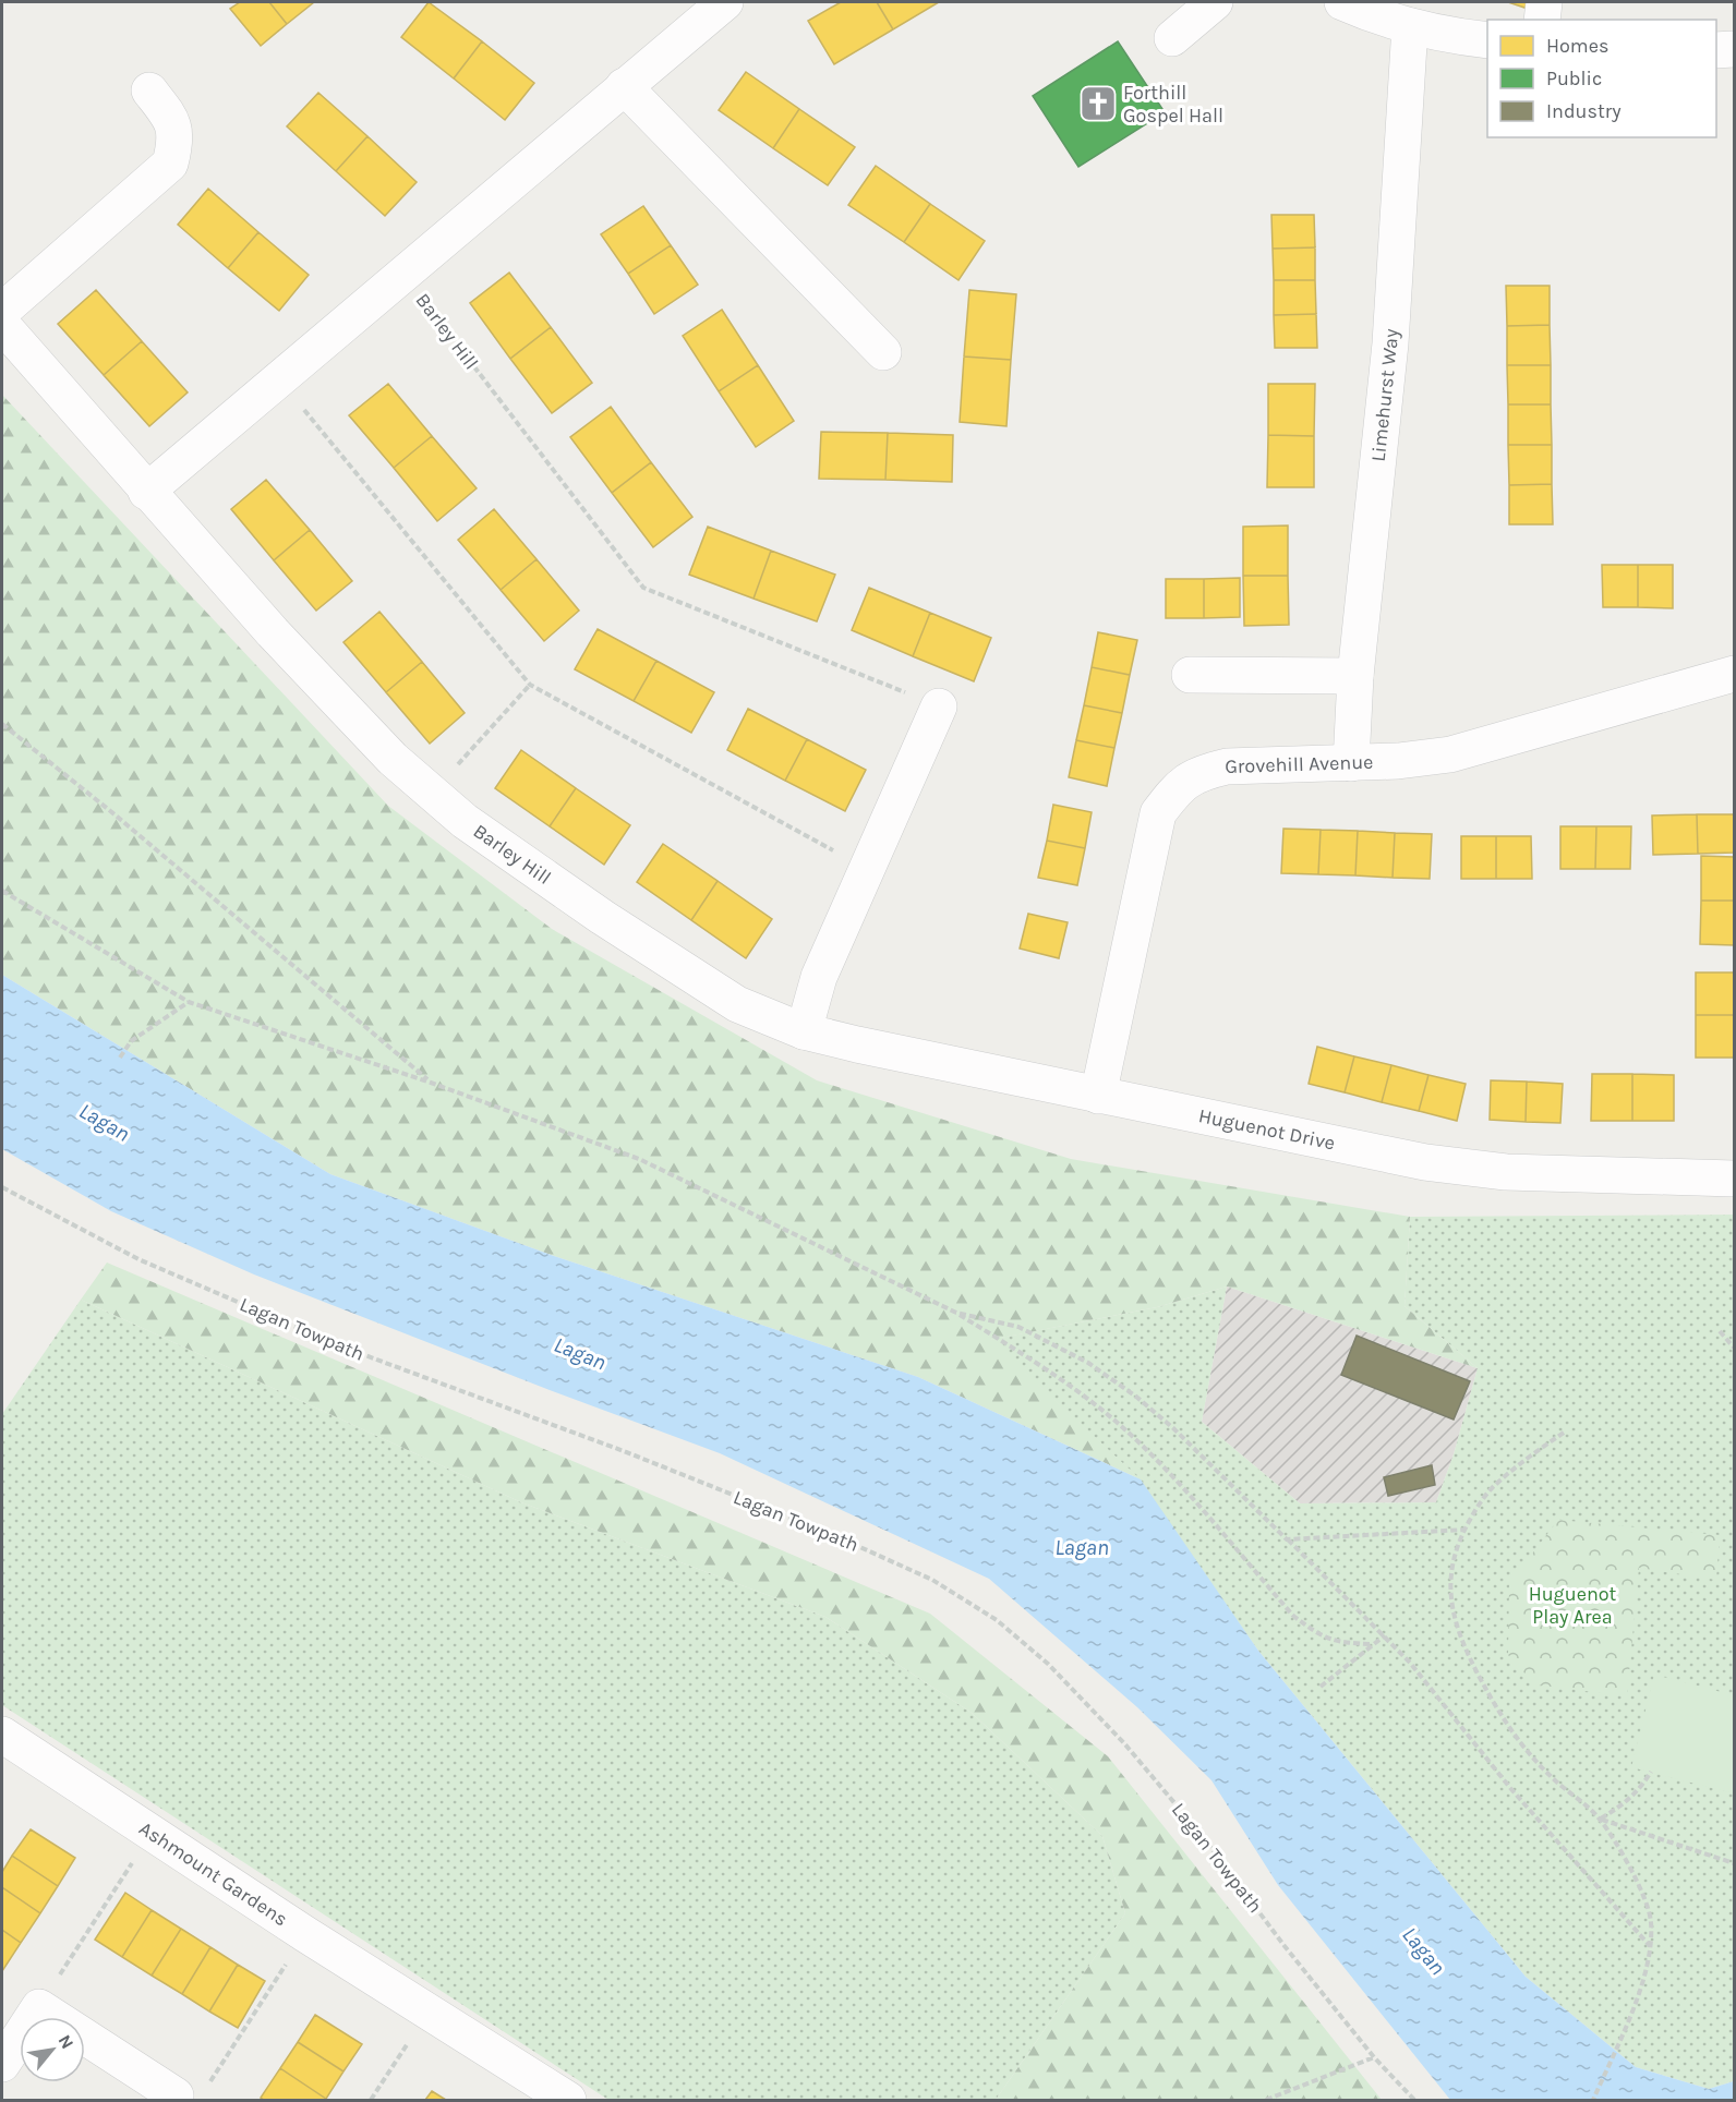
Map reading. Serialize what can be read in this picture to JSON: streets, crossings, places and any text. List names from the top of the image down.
{
  "streets": {
    "street": [
      "Barley Hill",
      "Limehurst Way",
      "Grovehill Avenue",
      "Huguenot Drive",
      "Ashmount Gardens"
    ],
    "path": ["Lagan Towpath"]
  },
  "crossings": [
    ["Barley Hill", "Huguenot Drive"],
    ["Limehurst Way", "Grovehill Avenue"],
    ["Grovehill Avenue", "Huguenot Drive"]
  ],
  "water": ["Lagan"],
  "parks": ["Huguenot Play Area"],
  "places": {
    "church": ["Forthill Gospel Hall"]
  },
  "legend": ["Homes", "Public", "Industry"],
  "north": "top right"
}
